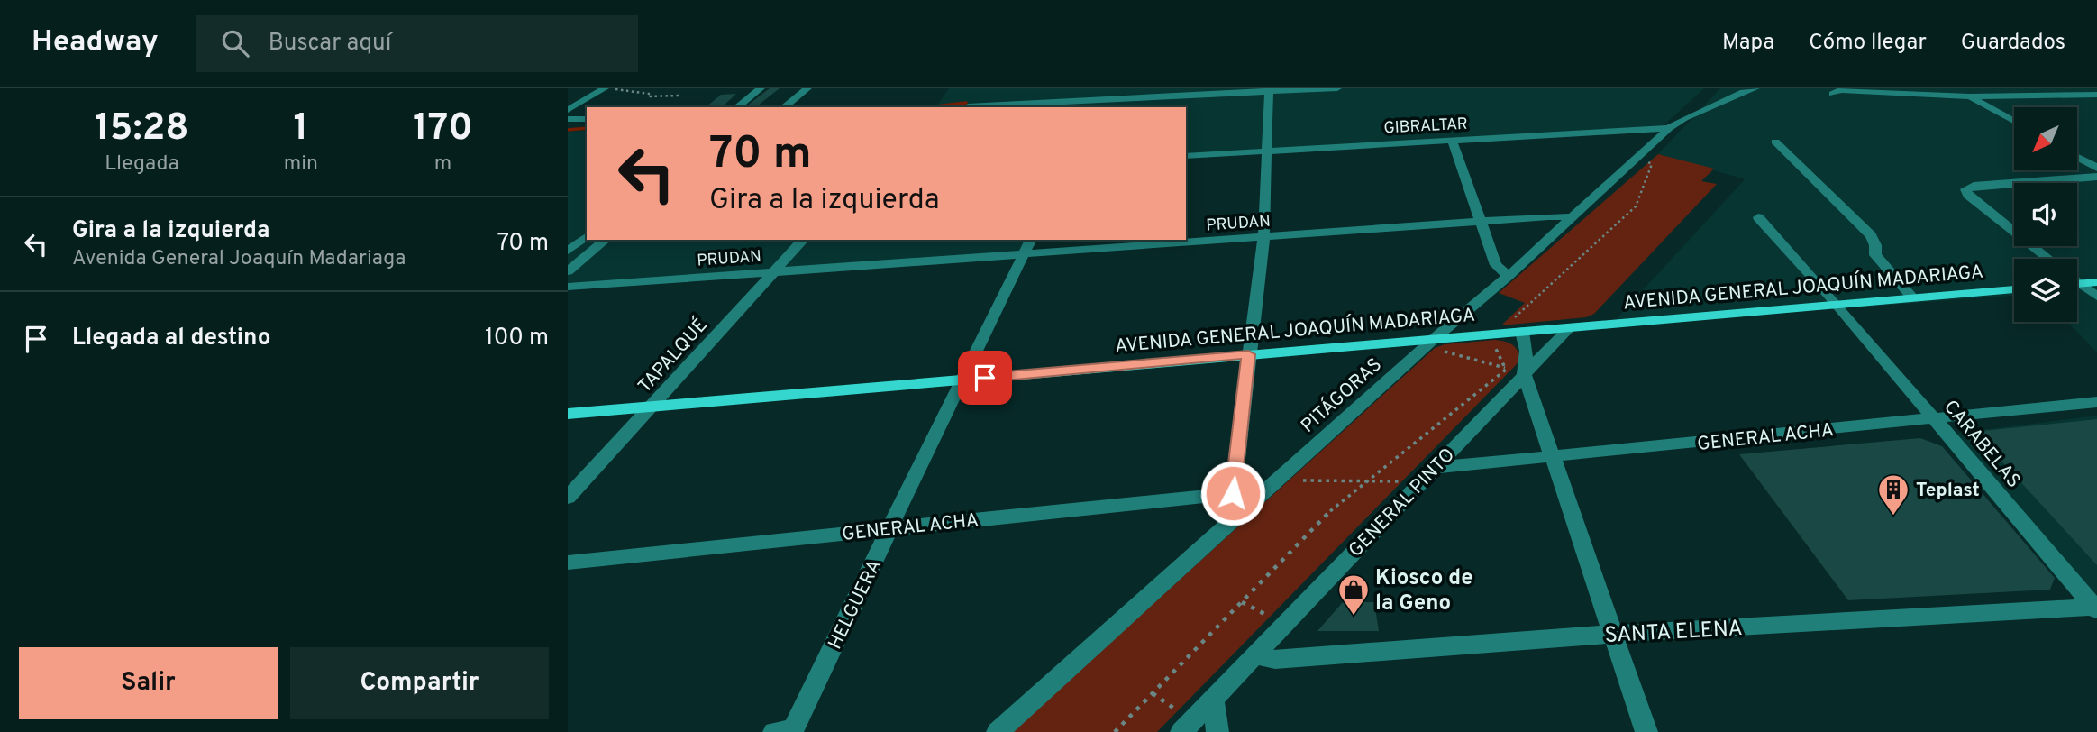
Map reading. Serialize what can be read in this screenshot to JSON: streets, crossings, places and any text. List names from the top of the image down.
{
  "streets": {
    "main road": ["AVENIDA GENERAL JOAQUÍN MADARIAGA"],
    "street": [
      "GIBRALTAR",
      "PRUDAN",
      "TAPALQUÉ",
      "PITÁGORAS",
      "GENERAL ACHA",
      "CARABELAS",
      "GENERAL PINTO",
      "HELGUERA",
      "SANTA ELENA"
    ]
  },
  "crossings": [
    ["GIBRALTAR", "PITÁGORAS"],
    ["PRUDAN", "TAPALQUÉ"],
    ["PRUDAN", "PITÁGORAS"],
    ["PRUDAN", "HELGUERA"],
    ["AVENIDA GENERAL JOAQUÍN MADARIAGA", "TAPALQUÉ"],
    ["AVENIDA GENERAL JOAQUÍN MADARIAGA", "PITÁGORAS"],
    ["AVENIDA GENERAL JOAQUÍN MADARIAGA", "CARABELAS"],
    ["AVENIDA GENERAL JOAQUÍN MADARIAGA", "GENERAL PINTO"],
    ["AVENIDA GENERAL JOAQUÍN MADARIAGA", "HELGUERA"],
    ["GENERAL ACHA", "CARABELAS"],
    ["GENERAL ACHA", "GENERAL PINTO"],
    ["GENERAL ACHA", "HELGUERA"],
    ["CARABELAS", "SANTA ELENA"],
    ["GENERAL PINTO", "SANTA ELENA"]
  ],
  "places": {
    "building": ["Teplast"],
    "shop": ["Kiosco de la Geno"]
  },
  "north": "bottom left",
  "page": {
    "header": "Headway",
    "search": "Buscar aquí",
    "nav": ["Mapa", "Cómo llegar", "Guardados"],
    "eta": [
      "15:28",
      "Llegada",
      "1",
      "min",
      "170",
      "m"
    ],
    "turn": ["70 m", "Gira a la izquierda"],
    "list": [
      {
        "name": "Gira a la izquierda",
        "note": "Avenida General Joaquín Madariaga",
        "value": "70 m"
      },
      {
        "name": "Llegada al destino",
        "value": "100 m"
      }
    ],
    "buttons": ["Salir", "Compartir"]
  }
}
